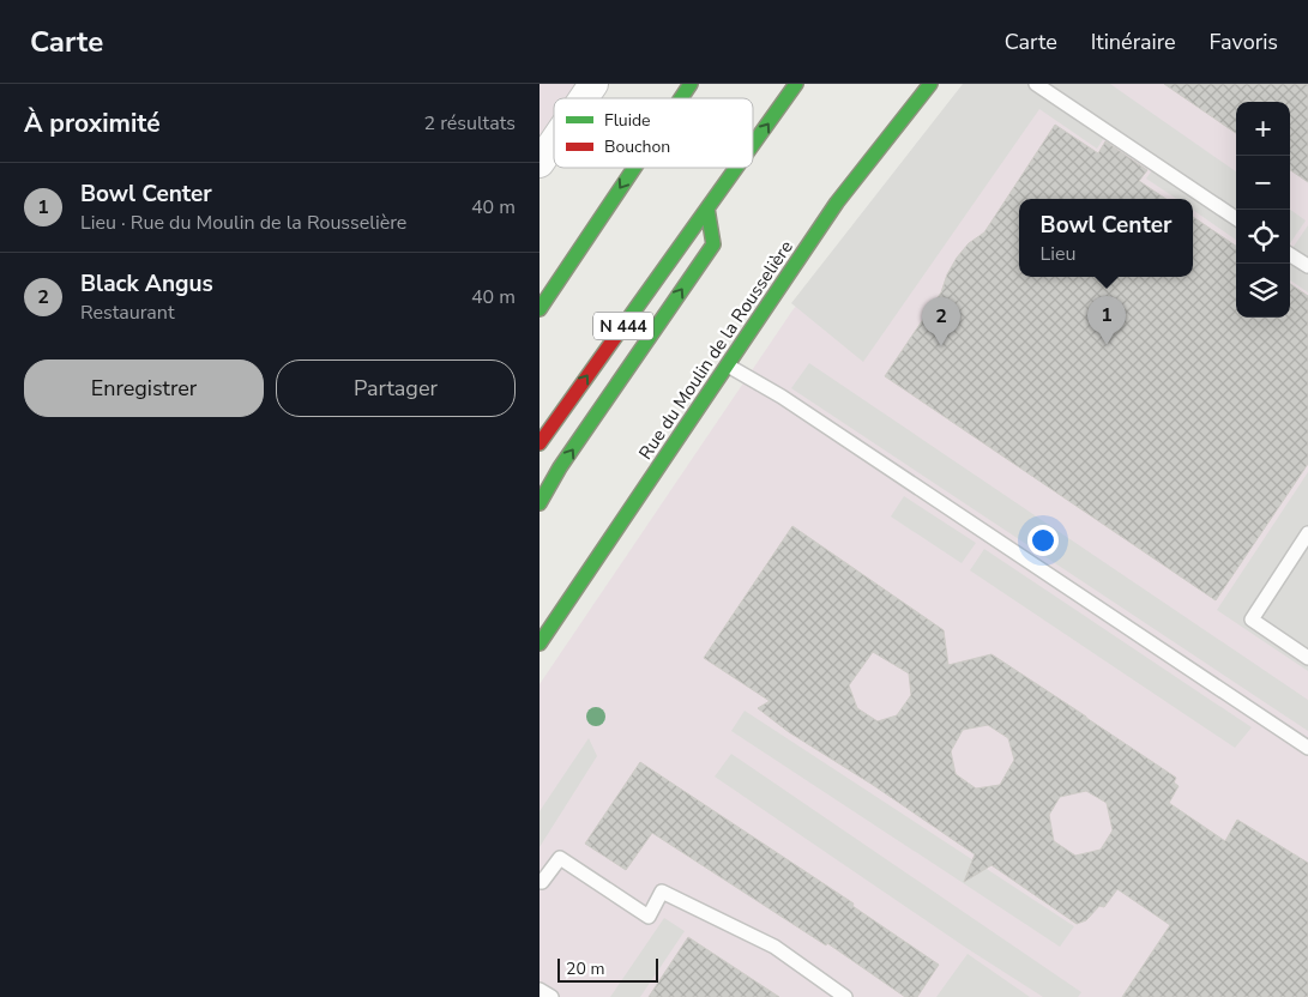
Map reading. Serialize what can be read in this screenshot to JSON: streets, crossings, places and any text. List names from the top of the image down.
{
  "streets": {
    "main road": ["N 444", "Rue du Moulin de la Rousselière"]
  },
  "legend": ["Fluide", "Bouchon"],
  "scale_bar": "20 m",
  "page": {
    "header": "Carte",
    "nav": ["Carte", "Itinéraire", "Favoris"],
    "heading": ["À proximité", "2 résultats"],
    "map_buttons": ["+", "−"],
    "list": [
      {
        "mark": "1",
        "name": "Bowl Center",
        "note": "Lieu · Rue du Moulin de la Rousselière",
        "value": "40 m"
      },
      {
        "mark": "2",
        "name": "Black Angus",
        "note": "Restaurant",
        "value": "40 m"
      }
    ],
    "popup": ["Bowl Center", "Lieu"],
    "pins": ["1", "2"],
    "buttons": ["Enregistrer", "Partager"],
    "scale": "20 m"
  }
}
